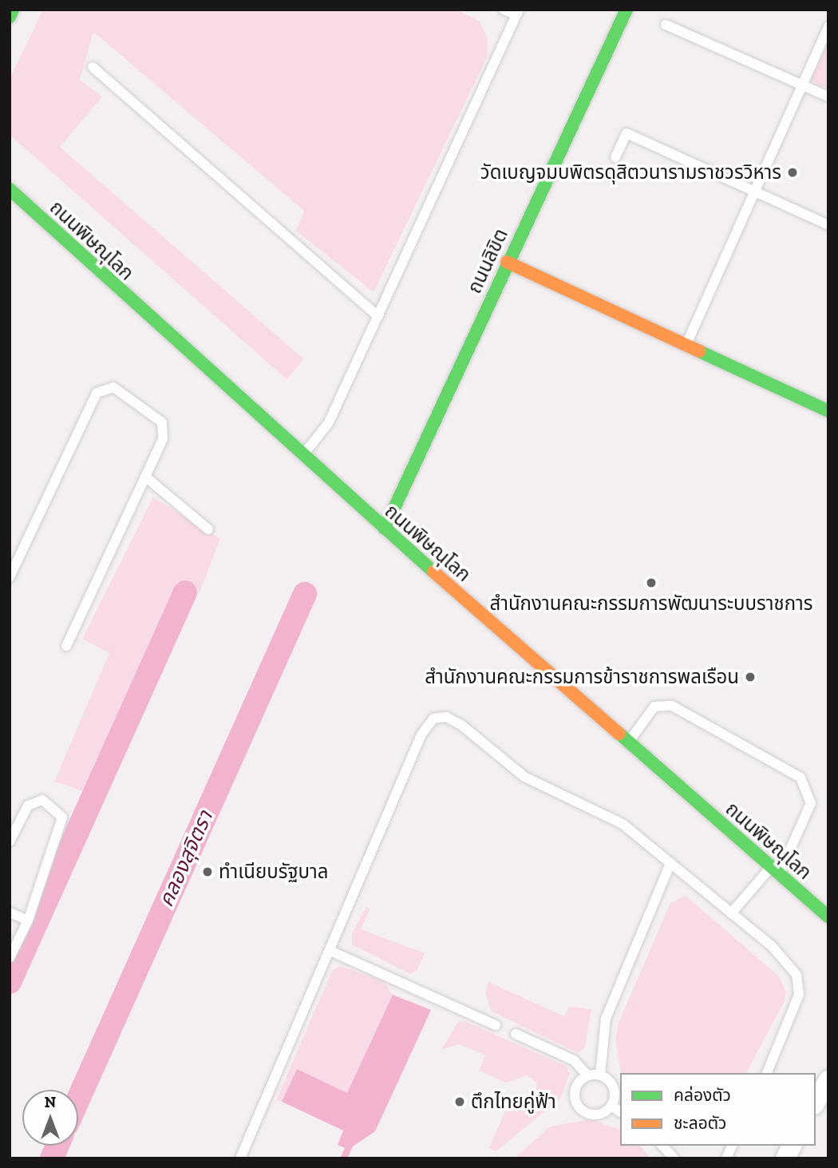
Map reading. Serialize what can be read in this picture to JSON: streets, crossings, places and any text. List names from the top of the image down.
{
  "streets": {
    "main road": ["ถนนพิษณุโลก", "ถนนลิขิต"]
  },
  "crossings": [
    ["ถนนพิษณุโลก", "ถนนลิขิต"]
  ],
  "water": ["คลองสุจิตรา"],
  "places": [
    "วัดเบญจมบพิตรดุสิตวนารามราชวรวิหาร",
    "สำนักงานคณะกรรมการพัฒนาระบบราชการ",
    "สำนักงานคณะกรรมการข้าราชการพลเรือน",
    "ทำเนียบรัฐบาล",
    "ตึกไทยคู่ฟ้า"
  ],
  "legend": ["คล่องตัว", "ชะลอตัว"],
  "north": "top"
}
